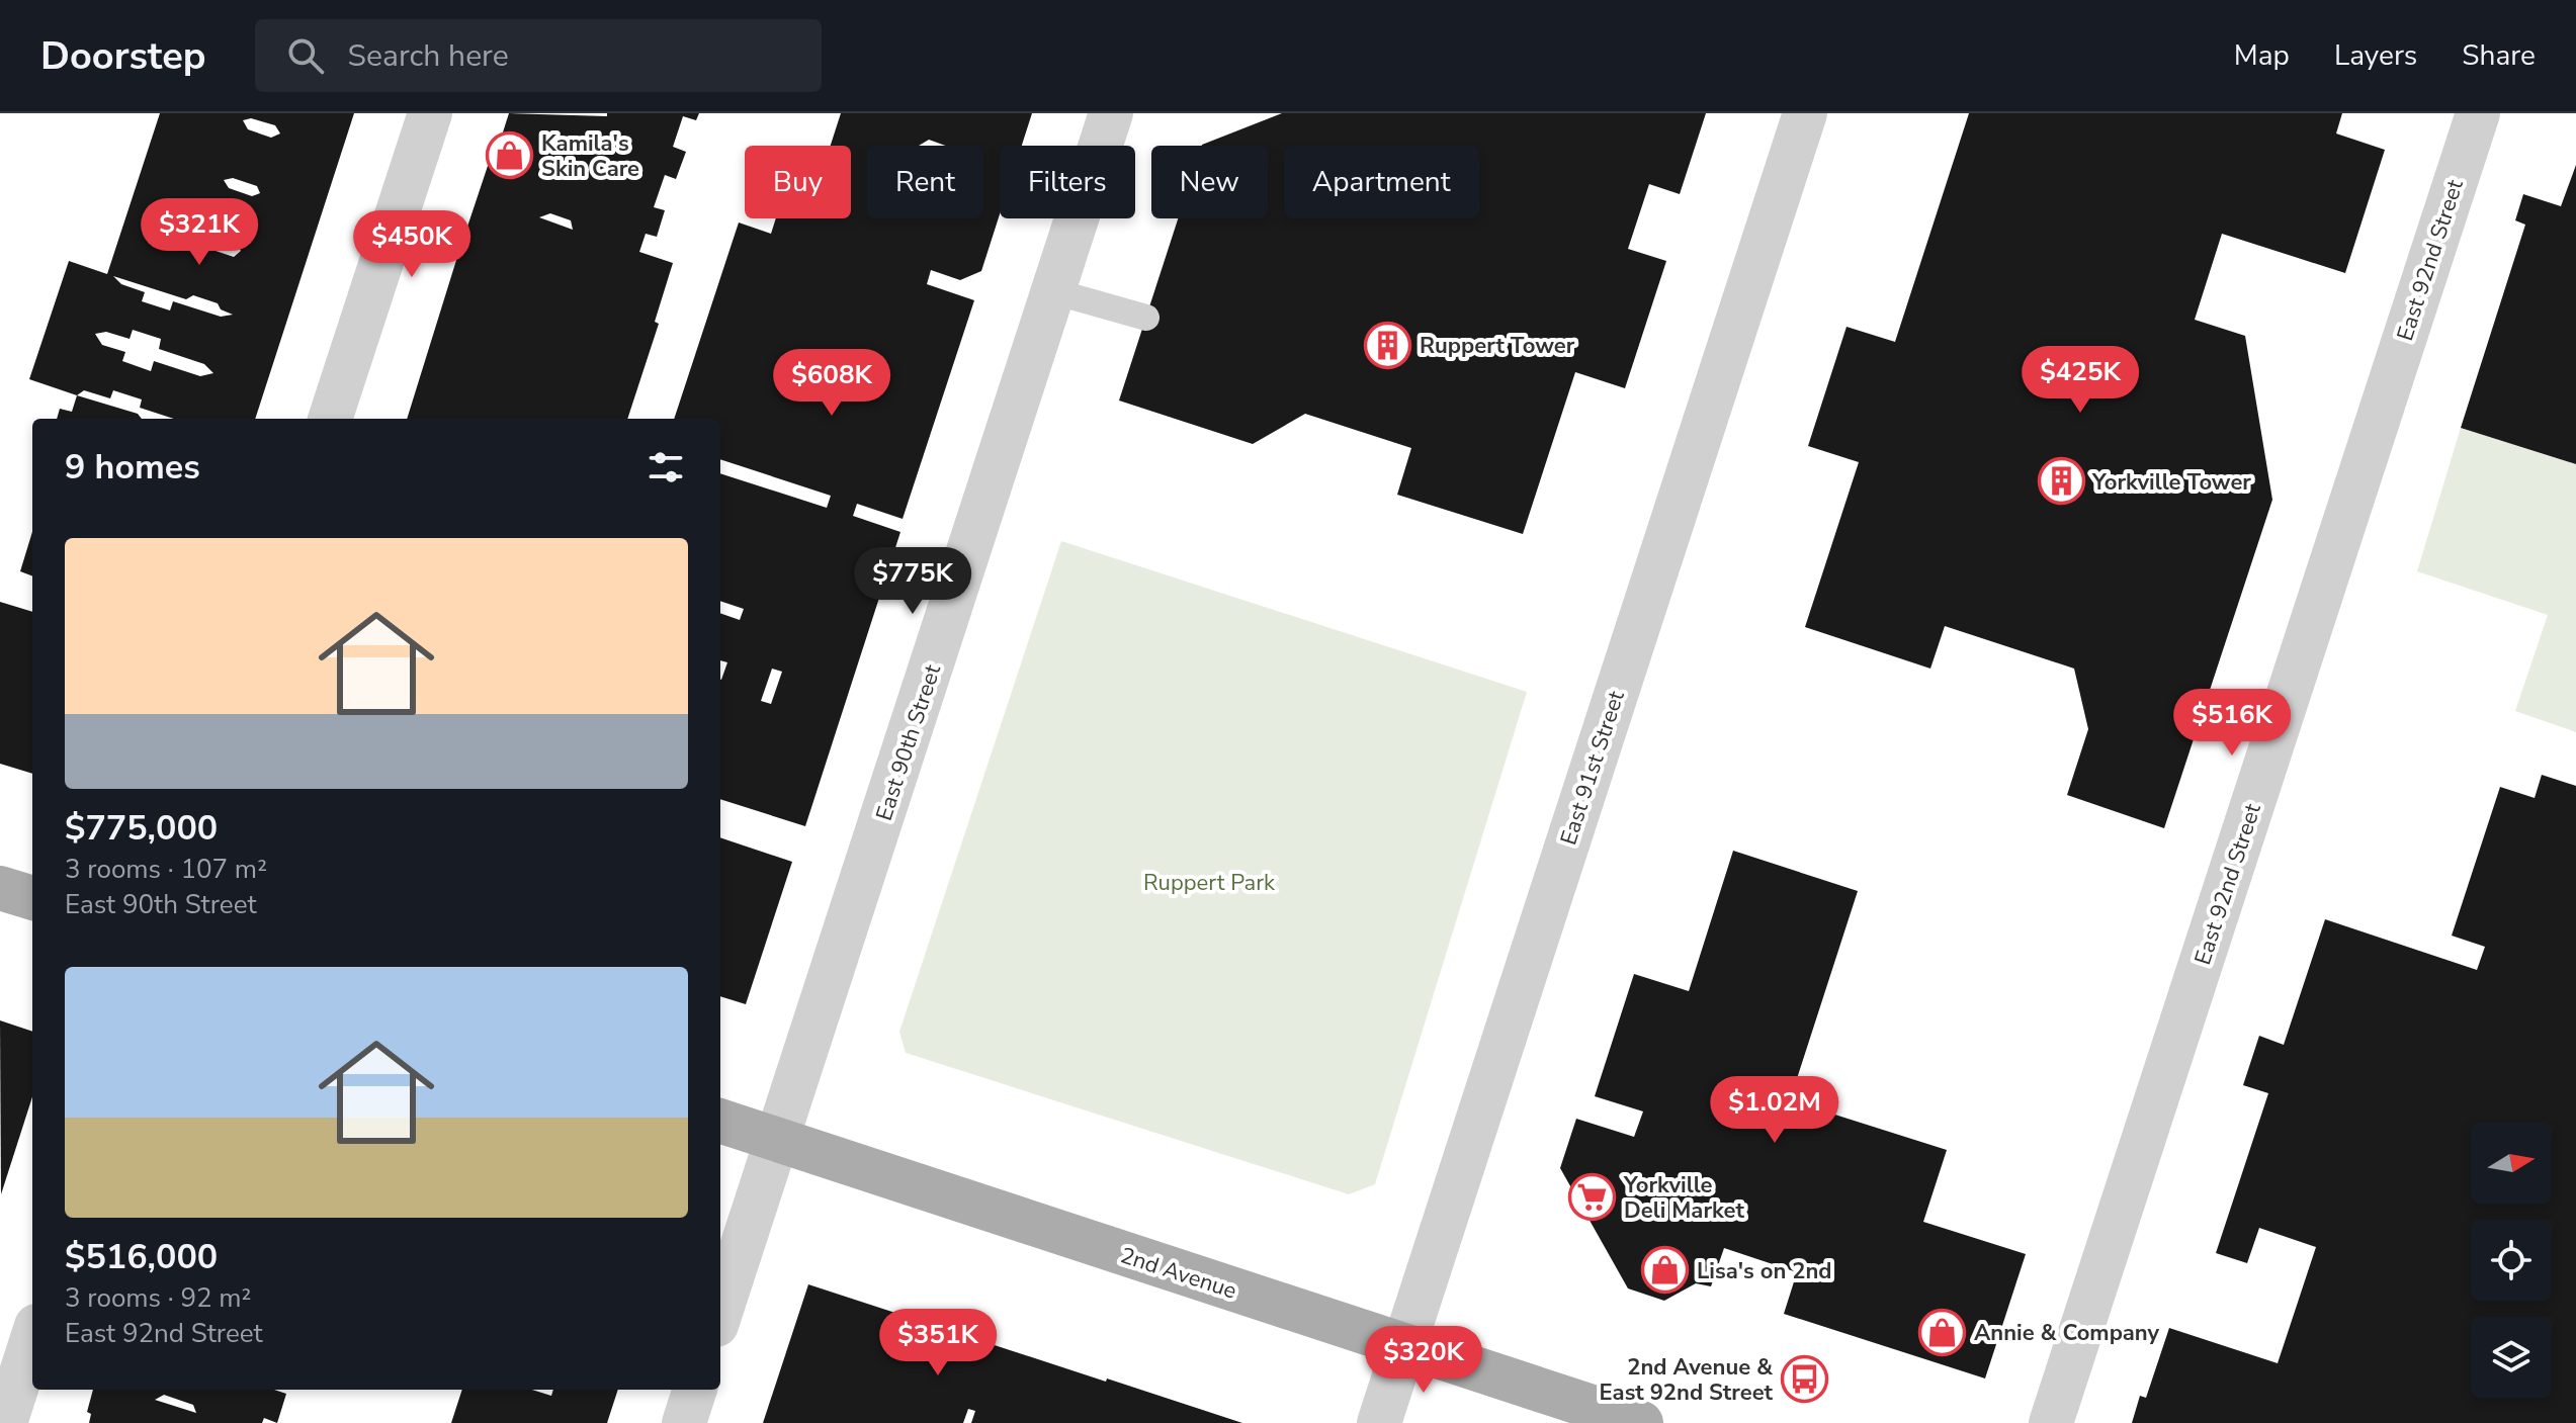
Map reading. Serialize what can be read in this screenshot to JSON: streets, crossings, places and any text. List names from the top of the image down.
{
  "streets": {
    "main road": ["2nd Avenue"],
    "street": ["East 92nd Street", "East 90th Street", "East 91st Street"]
  },
  "crossings": [
    ["East 90th Street", "2nd Avenue"],
    ["East 91st Street", "2nd Avenue"]
  ],
  "parks": ["Ruppert Park"],
  "places": {
    "shop": ["Kamila's Skin Care", "Lisa's on 2nd", "Annie & Company"],
    "building": ["Ruppert Tower", "Yorkville Tower"],
    "supermarket": ["Yorkville Deli Market"],
    "bus stop": ["2nd Avenue & East 92nd Street"]
  },
  "north": "right",
  "page": {
    "header": "Doorstep",
    "search": "Search here",
    "nav": ["Map", "Layers", "Share"],
    "chip": [
      "Buy",
      "Rent",
      "Filters",
      "New",
      "Apartment"
    ],
    "price": [
      "$321K",
      "$450K",
      "$425K",
      "$608K",
      "$775K",
      "$516K",
      "$1.02M",
      "$351K",
      "$320K"
    ],
    "heading": "9 homes",
    "list": [
      {
        "name": "$775,000",
        "note": "3 rooms · 107 m² · East 90th Street"
      },
      {
        "name": "$516,000",
        "note": "3 rooms · 92 m² · East 92nd Street"
      }
    ]
  }
}
